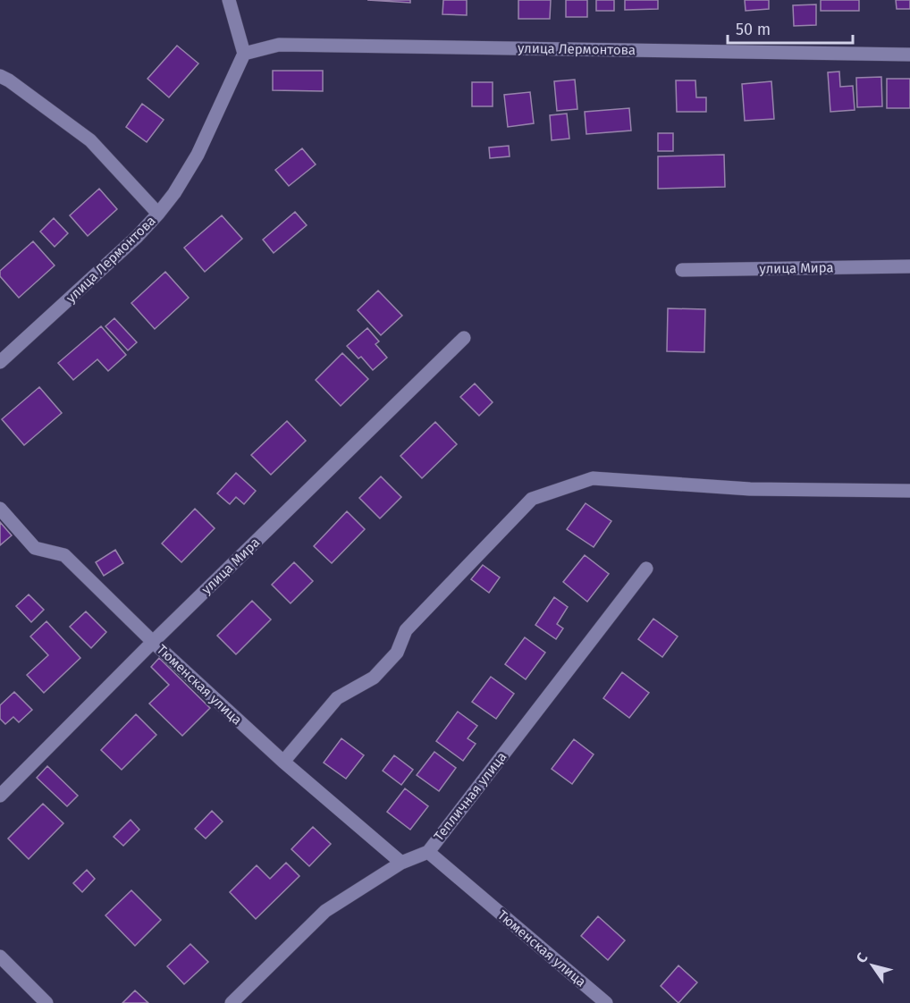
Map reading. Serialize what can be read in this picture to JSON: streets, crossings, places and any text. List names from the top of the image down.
{
  "streets": {
    "street": [
      "улица Лермонтова",
      "улица Мира",
      "Тюменская улица",
      "Тепличная улица"
    ]
  },
  "crossings": [
    ["улица Мира", "Тюменская улица"],
    ["Тюменская улица", "Тепличная улица"]
  ],
  "scale_bar": "50 m",
  "north": "top left"
}
